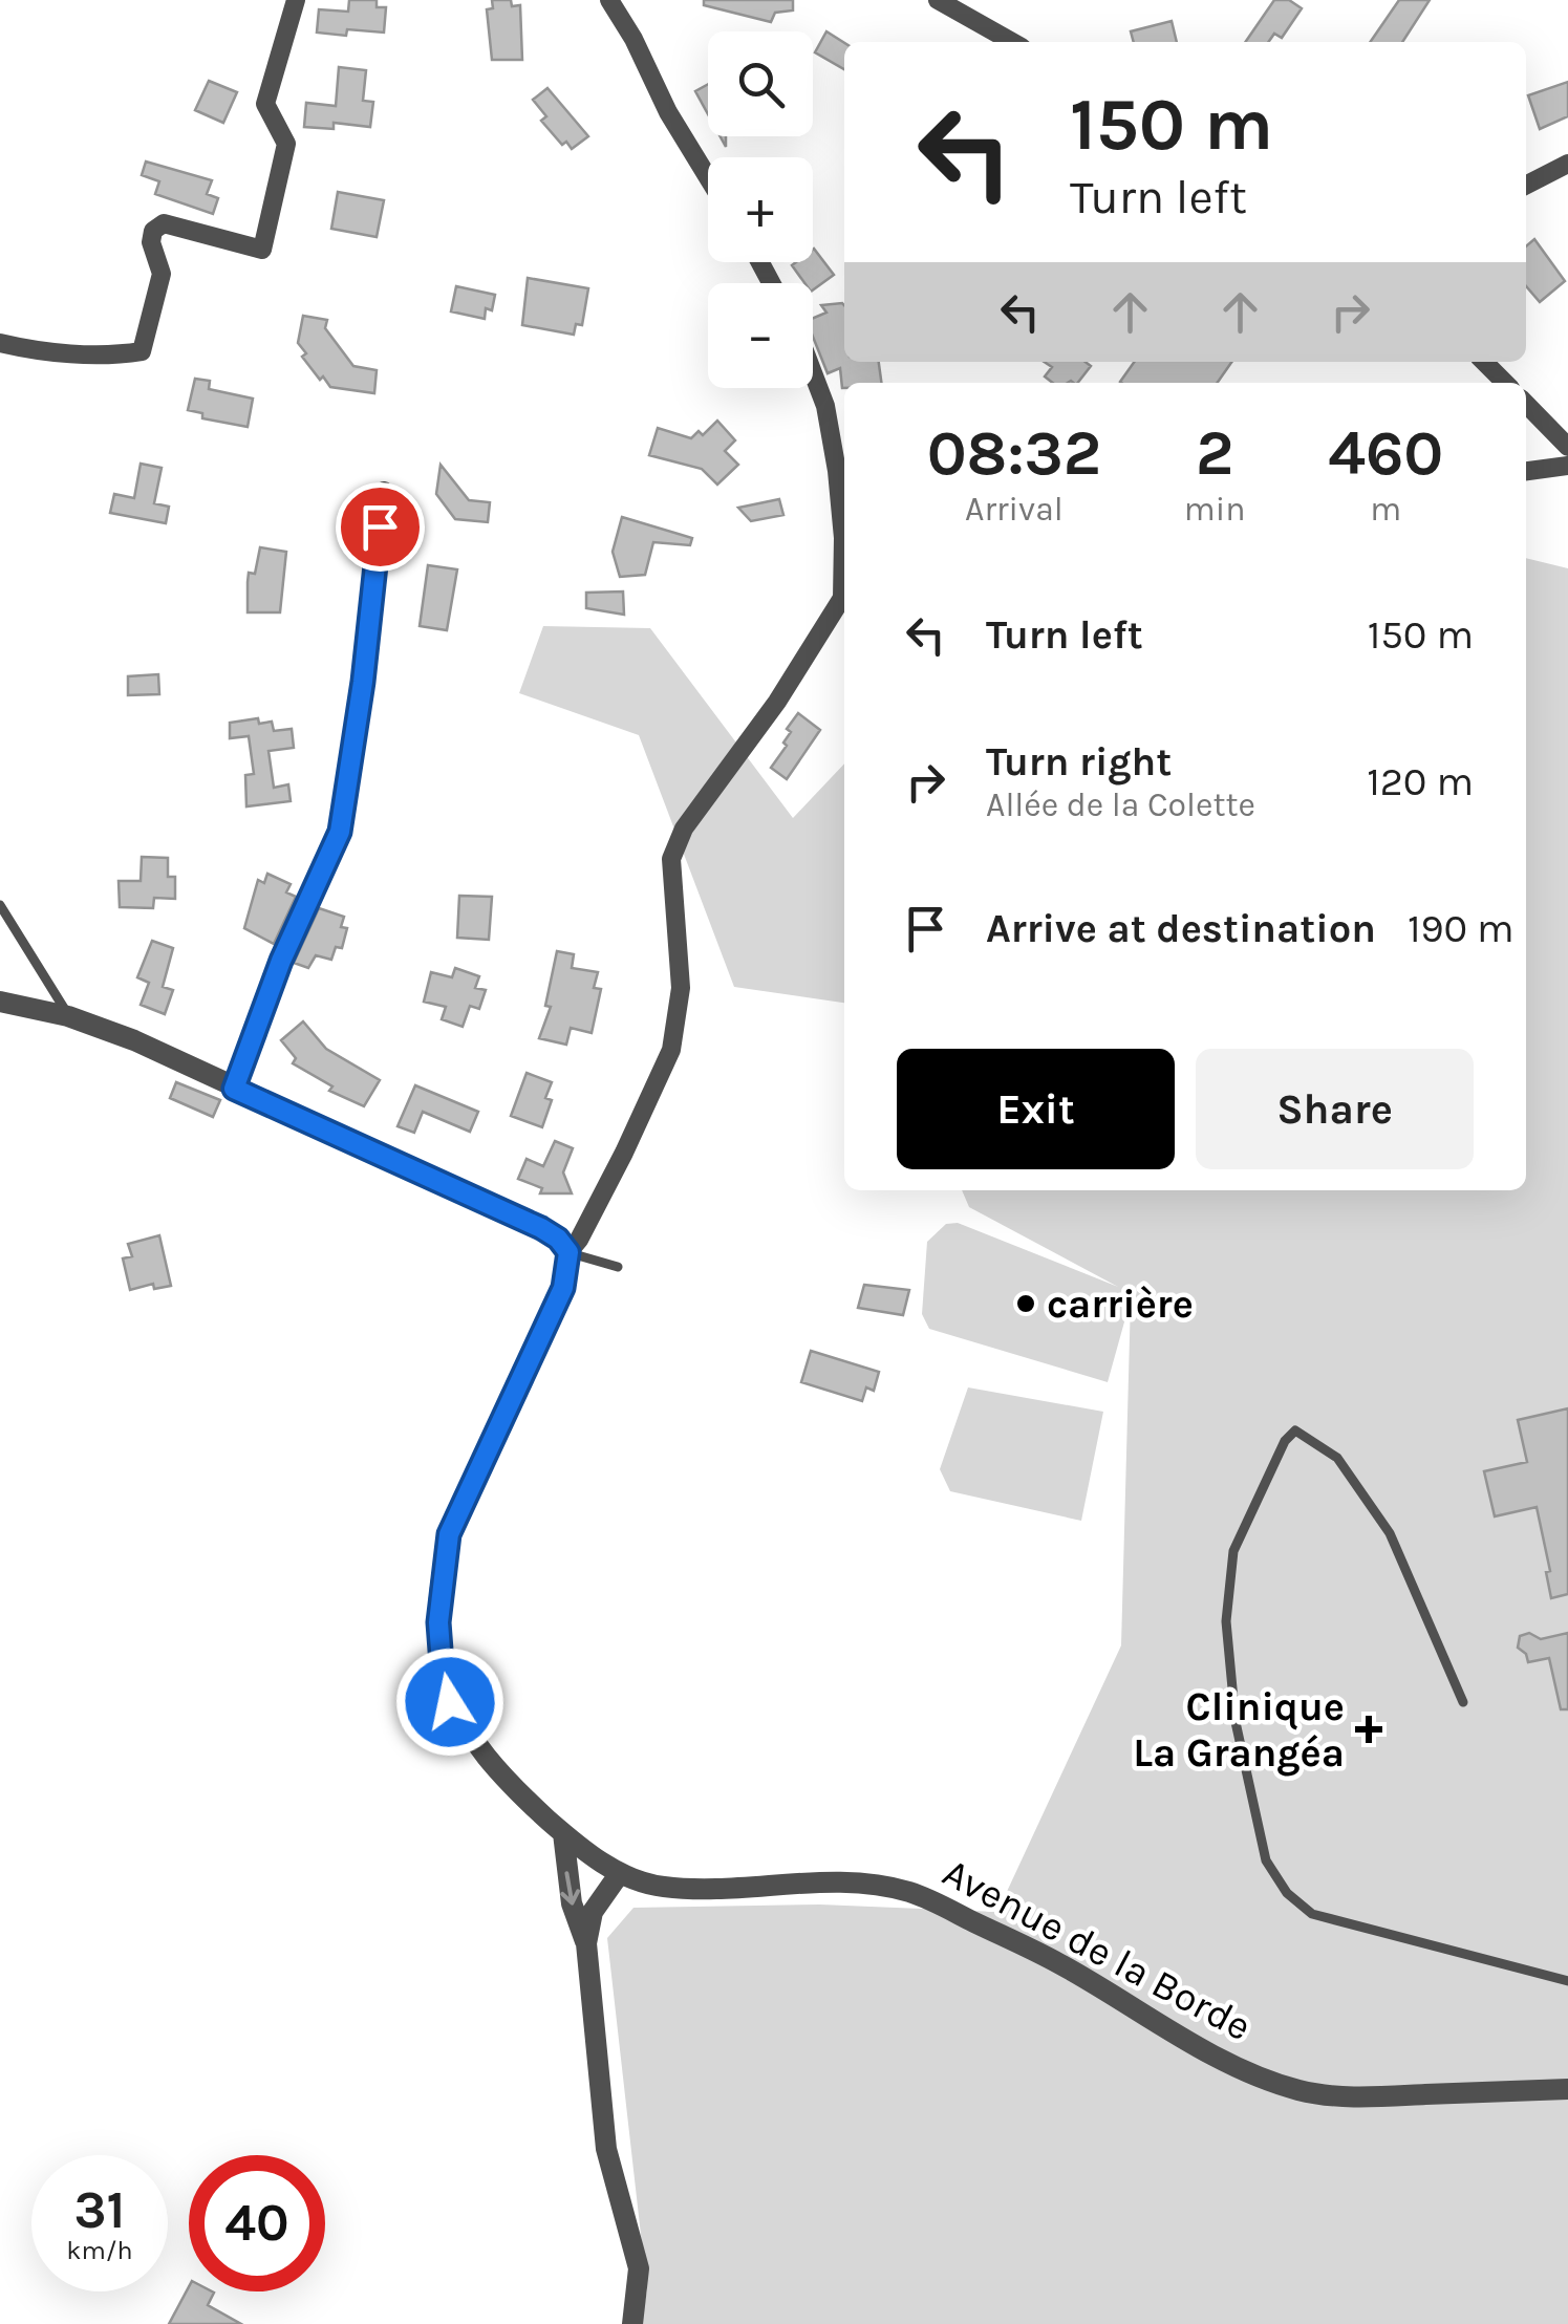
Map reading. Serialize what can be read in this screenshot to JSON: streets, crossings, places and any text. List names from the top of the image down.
{
  "streets": {
    "street": ["Avenue de la Borde"]
  },
  "places": {
    "other": ["carrière"],
    "health": ["Clinique La Grangéa"]
  },
  "page": {
    "map_buttons": ["+", "−"],
    "turn": ["150 m", "Turn left"],
    "eta": [
      "08:32",
      "Arrival",
      "2",
      "min",
      "460",
      "m"
    ],
    "list": [
      {
        "name": "Turn left",
        "value": "150 m"
      },
      {
        "name": "Turn right",
        "note": "Allée de la Colette",
        "value": "120 m"
      },
      {
        "name": "Arrive at destination",
        "value": "190 m"
      }
    ],
    "buttons": ["Exit", "Share"],
    "speed": "31 km/h",
    "limit": "40"
  }
}
